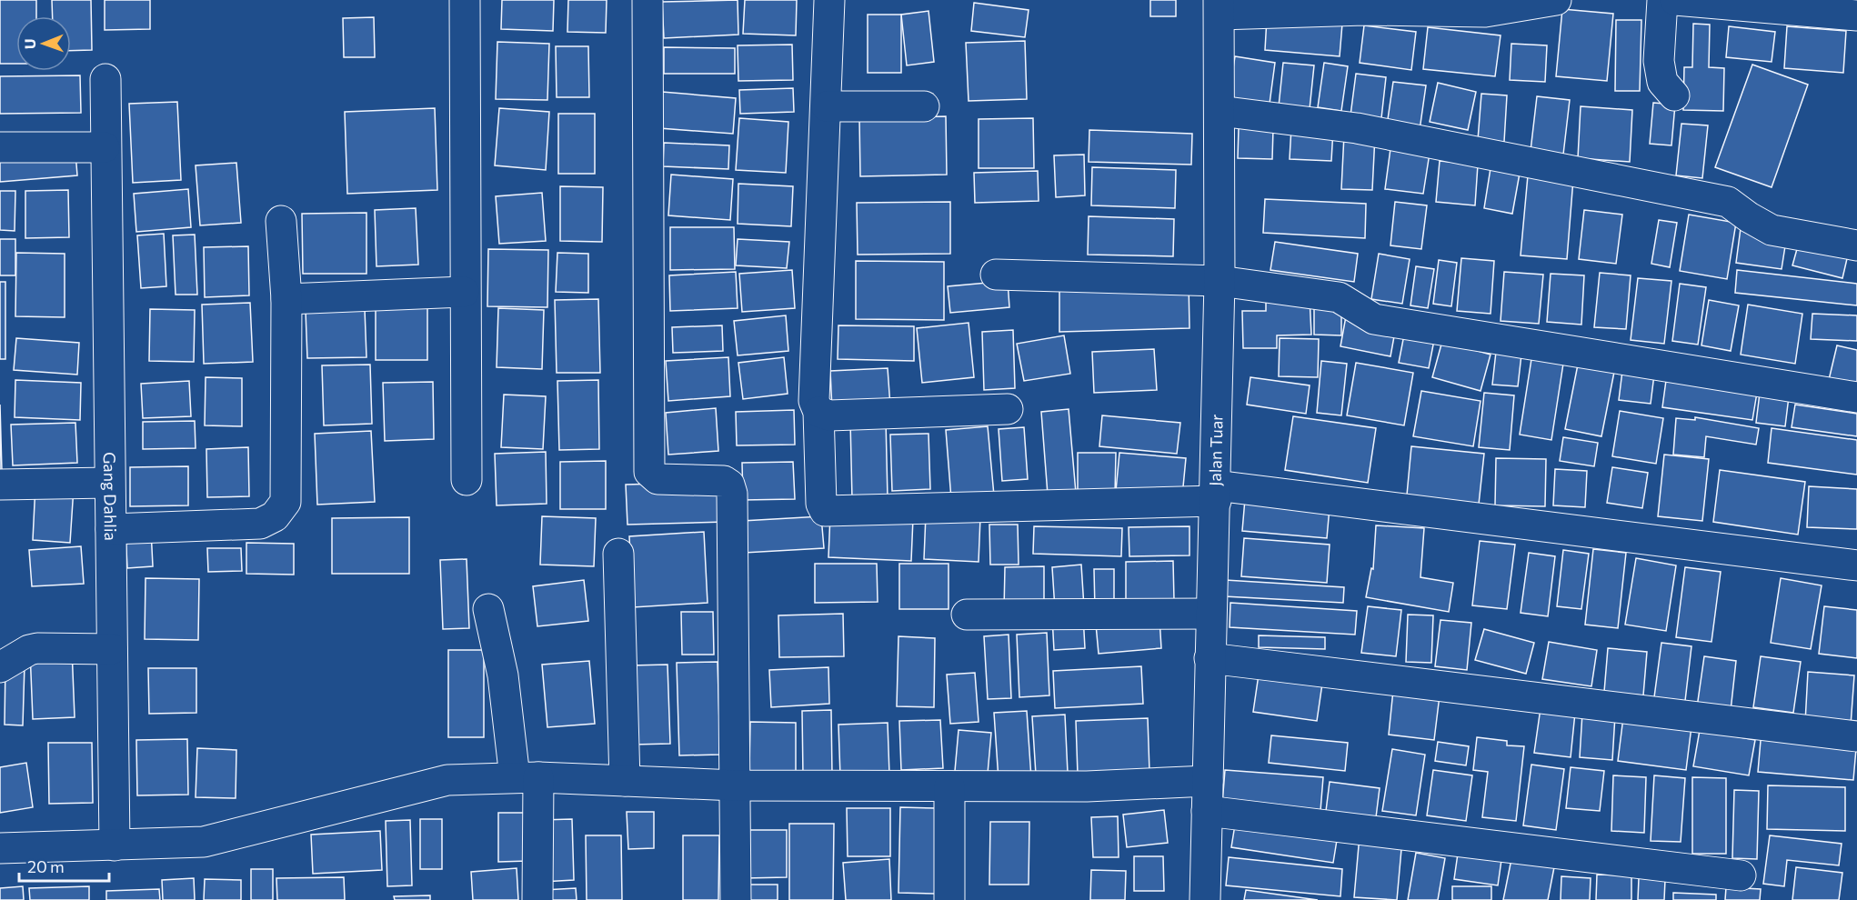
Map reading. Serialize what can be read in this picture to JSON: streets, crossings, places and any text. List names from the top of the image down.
{
  "streets": {
    "street": ["Jalan Tuar", "Gang Dahlia"]
  },
  "scale_bar": "20 m",
  "north": "left"
}
